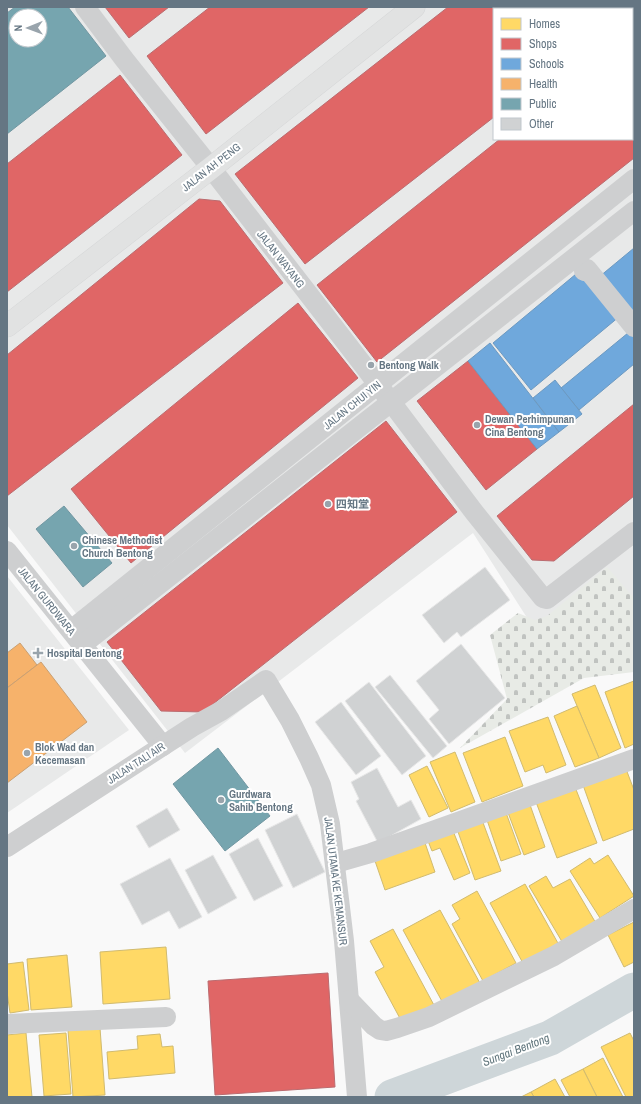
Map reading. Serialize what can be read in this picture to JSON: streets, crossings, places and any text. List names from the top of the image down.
{
  "streets": {
    "main road": ["JALAN AH PENG"],
    "street": [
      "JALAN WAYANG",
      "JALAN CHUI YIN",
      "JALAN GURDWARA",
      "JALAN TALI AIR",
      "JALAN UTAMA KE KEMANSUR"
    ]
  },
  "crossings": [
    ["JALAN AH PENG", "JALAN WAYANG"],
    ["JALAN WAYANG", "JALAN CHUI YIN"],
    ["JALAN CHUI YIN", "JALAN GURDWARA"],
    ["JALAN GURDWARA", "JALAN TALI AIR"],
    ["JALAN TALI AIR", "JALAN UTAMA KE KEMANSUR"]
  ],
  "water": ["Sungai Bentong"],
  "places": {
    "other": [
      "Bentong Walk",
      "Dewan Perhimpunan Cina Bentong",
      "四知堂",
      "Chinese Methodist Church Bentong",
      "Blok Wad dan Kecemasan",
      "Gurdwara Sahib Bentong"
    ],
    "health": ["Hospital Bentong"]
  },
  "legend": [
    "Homes",
    "Shops",
    "Schools",
    "Health",
    "Public",
    "Other"
  ],
  "north": "left"
}
